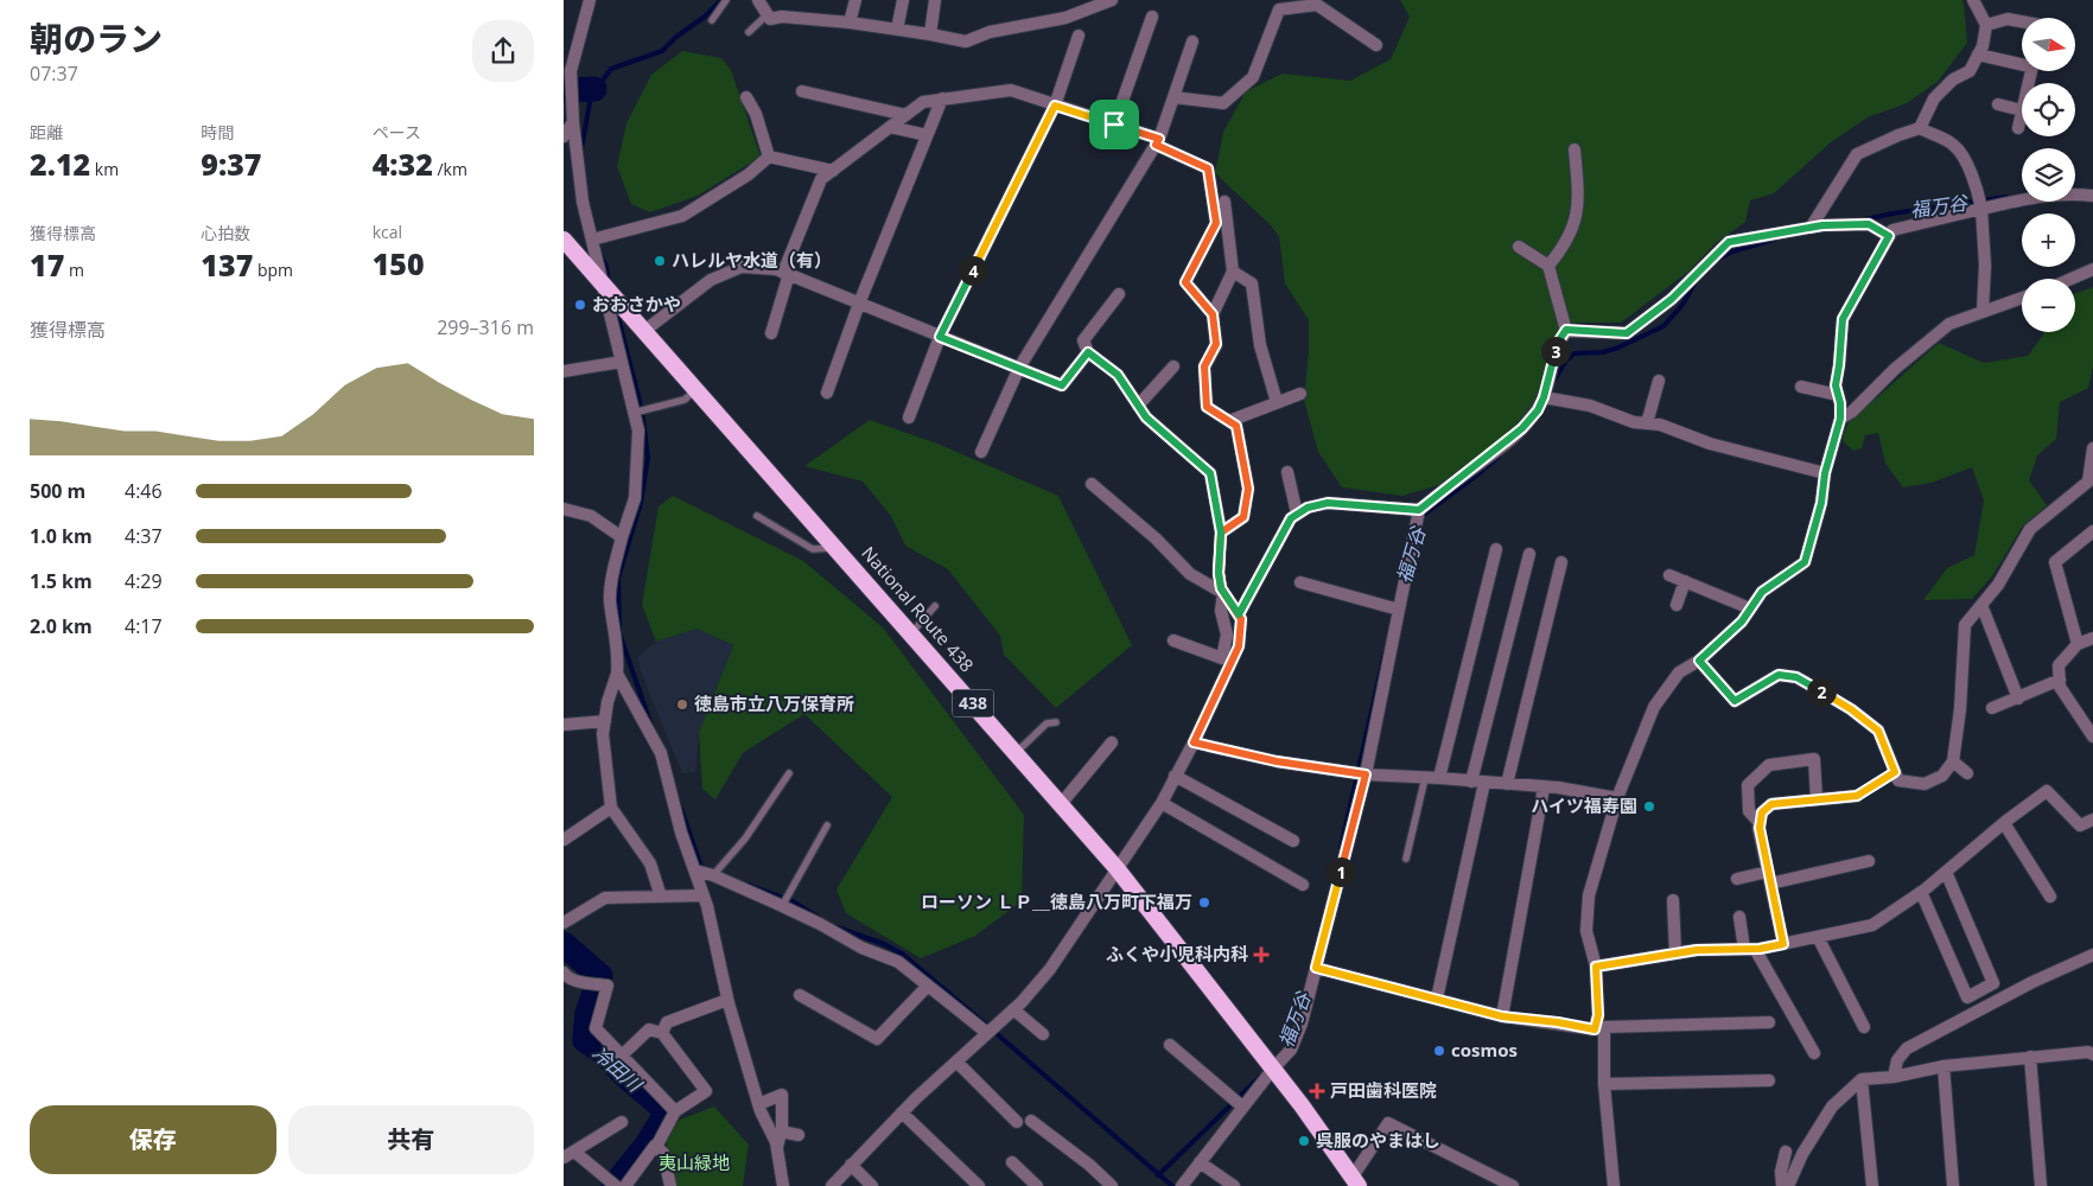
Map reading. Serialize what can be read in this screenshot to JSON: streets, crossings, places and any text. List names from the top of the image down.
{
  "streets": {
    "highway": ["National Route 438", "438"]
  },
  "water": ["福万谷", "冷田川"],
  "parks": ["夷山緑地"],
  "places": {
    "other": [
      "ハレルヤ水道（有）",
      "おおさかや",
      "徳島市立八万保育所",
      "ハイツ福寿園",
      "ローソン ＬＰ＿徳島八万町下福万",
      "cosmos",
      "呉服のやまはし"
    ],
    "health": ["ふくや小児科内科", "戸田歯科医院"]
  },
  "north": "right",
  "page": {
    "heading": ["朝のラン", "07:37"],
    "map_buttons": ["+", "−"],
    "stats": [
      ["距離", "2.12 km"],
      ["時間", "9:37"],
      ["ペース", "4:32 /km"],
      ["獲得標高", "17 m"],
      ["心拍数", "137 bpm"],
      ["kcal", "150"]
    ],
    "pins": [
      "4",
      "3",
      "2",
      "1"
    ],
    "chart": ["獲得標高", "299–316 m"],
    "list": [
      {
        "name": "500 m",
        "note": "4:46"
      },
      {
        "name": "1.0 km",
        "note": "4:37"
      },
      {
        "name": "1.5 km",
        "note": "4:29"
      },
      {
        "name": "2.0 km",
        "note": "4:17"
      }
    ],
    "buttons": ["保存", "共有"]
  }
}
